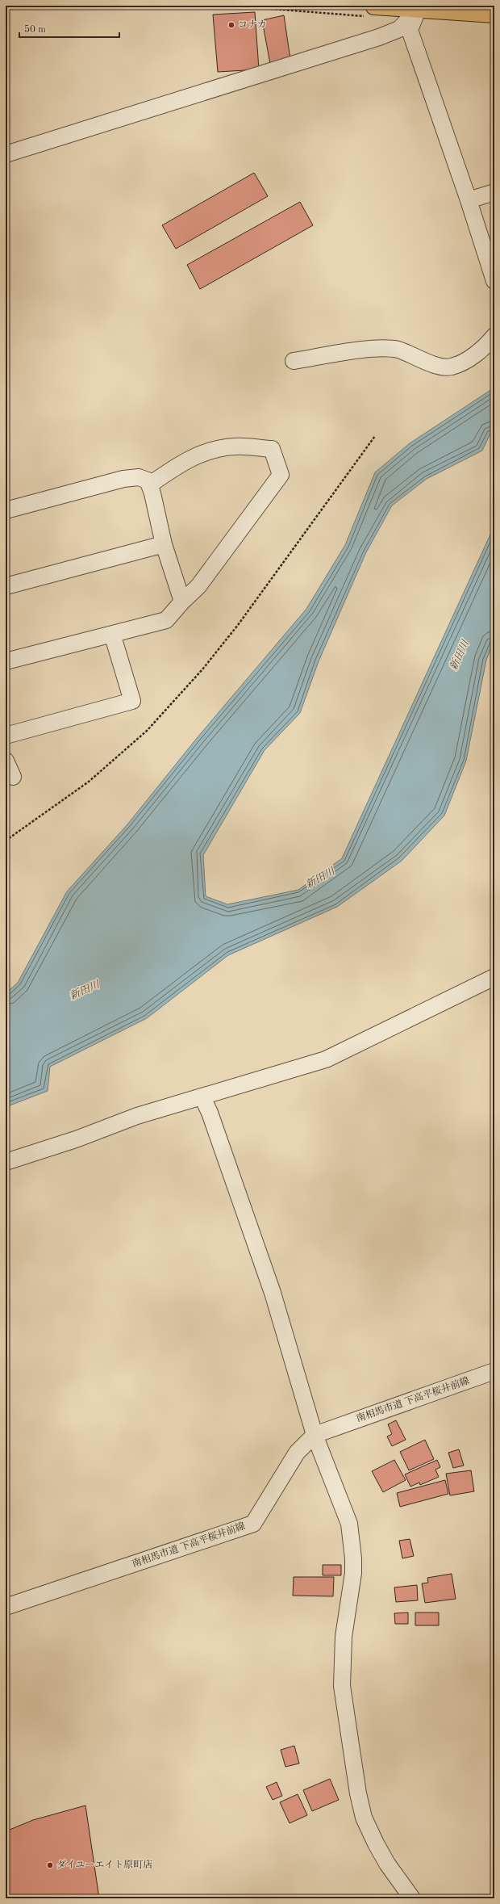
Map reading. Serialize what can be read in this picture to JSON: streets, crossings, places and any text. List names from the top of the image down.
{
  "streets": {
    "street": ["南相馬市道 下高平桜井前線"]
  },
  "water": ["新田川"],
  "places": ["コナカ", "ダイユーエイト原町店"],
  "scale_bar": "50 m"
}
